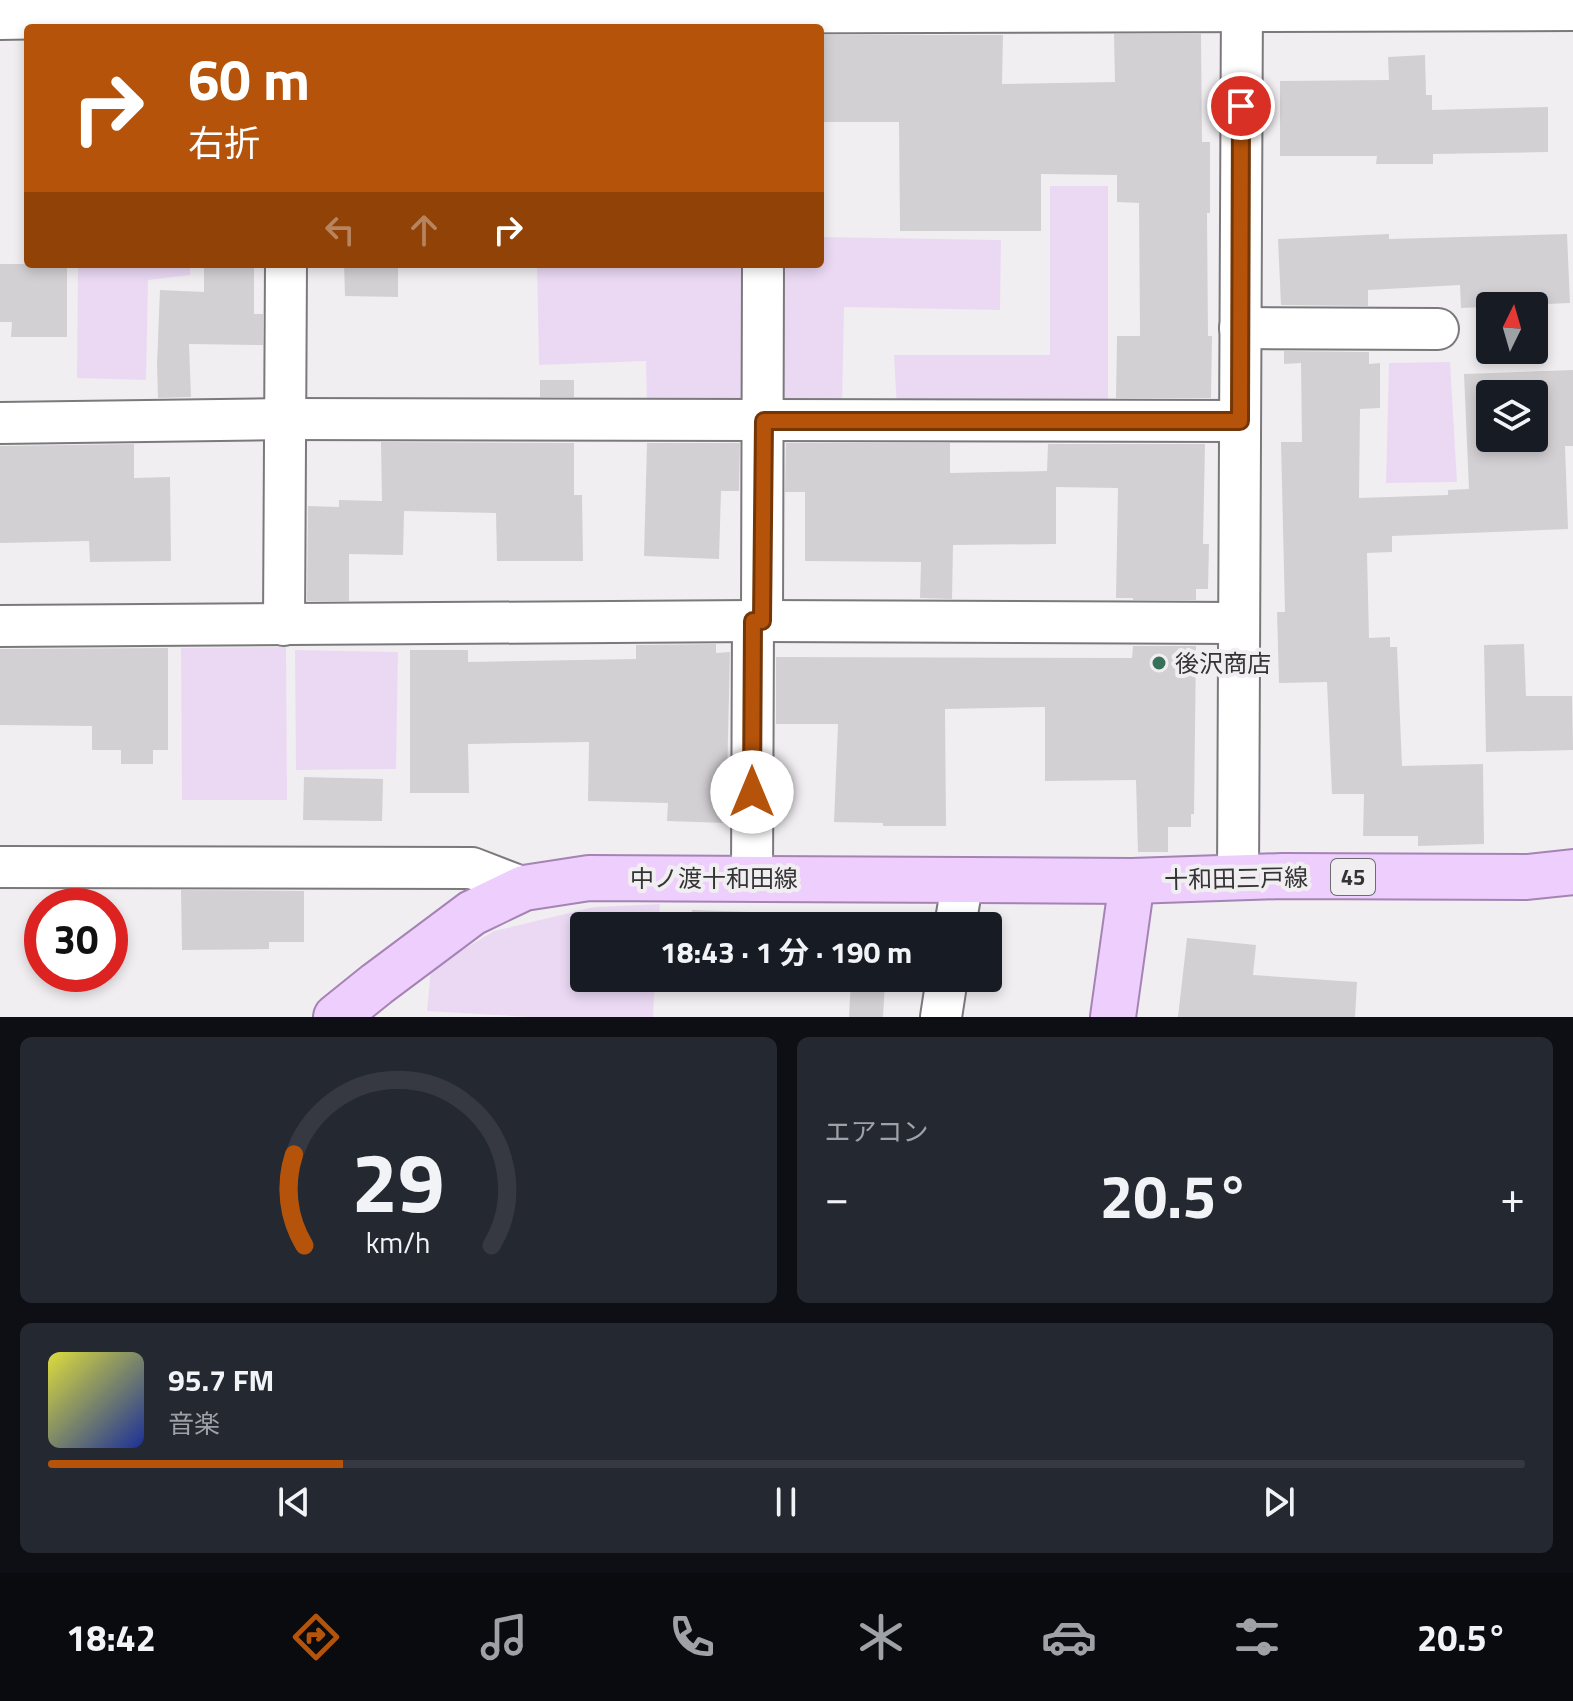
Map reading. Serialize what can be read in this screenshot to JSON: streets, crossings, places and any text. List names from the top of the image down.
{
  "streets": {
    "main road": ["45", "中ノ渡十和田線", "十和田三戸線"]
  },
  "crossings": [
    ["中ノ渡十和田線", "十和田三戸線"]
  ],
  "places": ["後沢商店"],
  "north": "top",
  "page": {
    "turn": ["60 m", "右折"],
    "limit": "30",
    "trip": "18:43 · 1 分 · 190 m",
    "tile": "エアコン",
    "heat": ["−", "20.5°", "+"],
    "song": ["95.7 FM", "音楽"],
    "tabs": ["18:42", "20.5°"],
    "gauge": ["29", "km/h"]
  }
}
